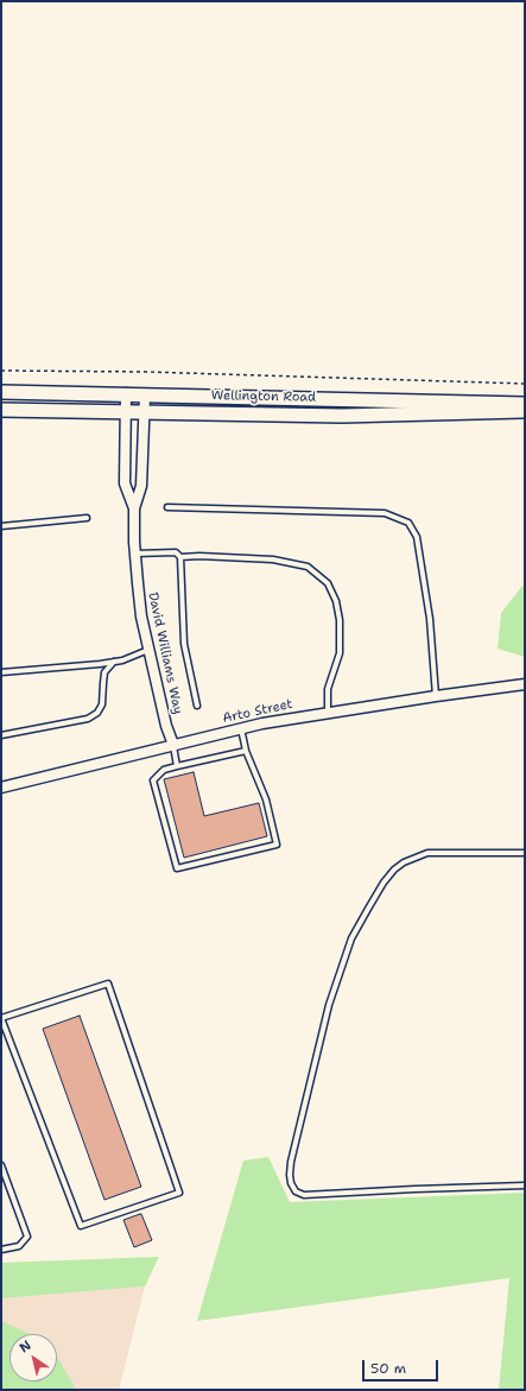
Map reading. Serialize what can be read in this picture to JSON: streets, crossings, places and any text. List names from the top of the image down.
{
  "streets": {
    "main road": ["Wellington Road"],
    "street": ["David Williams Way", "Arto Street"]
  },
  "crossings": [
    ["Wellington Road", "David Williams Way"],
    ["David Williams Way", "Arto Street"]
  ],
  "scale_bar": "50 m",
  "north": "top left"
}
